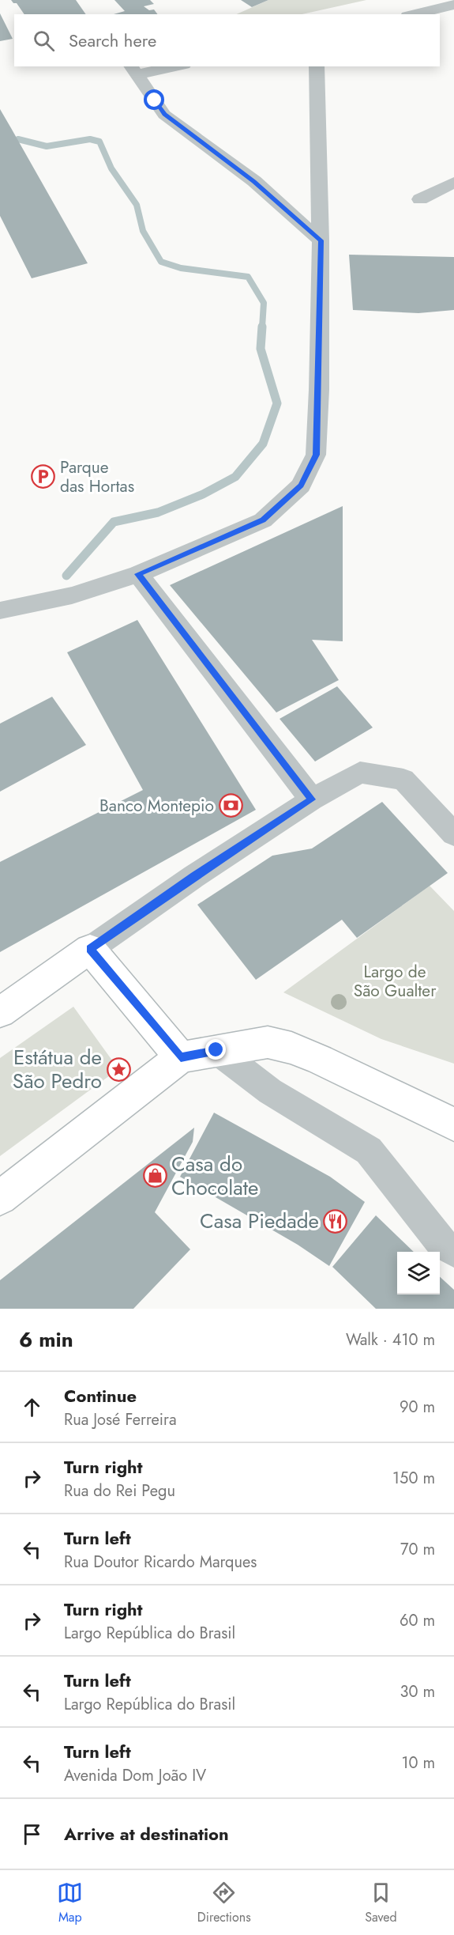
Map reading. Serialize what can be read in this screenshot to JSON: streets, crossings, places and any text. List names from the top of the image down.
{
  "parks": ["Largo de São Gualter"],
  "places": {
    "parking": ["Parque das Hortas"],
    "bank": ["Banco Montepio"],
    "place": ["Estátua de São Pedro"],
    "shop": ["Casa do Chocolate"],
    "restaurant": ["Casa Piedade"]
  },
  "page": {
    "search": "Search here",
    "heading": ["6 min", "Walk · 410 m"],
    "list": [
      ["Continue", "Rua José Ferreira", "90 m"],
      ["Turn right", "Rua do Rei Pegu", "150 m"],
      ["Turn left", "Rua Doutor Ricardo Marques", "70 m"],
      ["Turn right", "Largo República do Brasil", "60 m"],
      ["Turn left", "Largo República do Brasil", "30 m"],
      ["Turn left", "Avenida Dom João IV", "10 m"],
      "Arrive at destination"
    ],
    "nav": ["Map", "Directions", "Saved"]
  }
}
